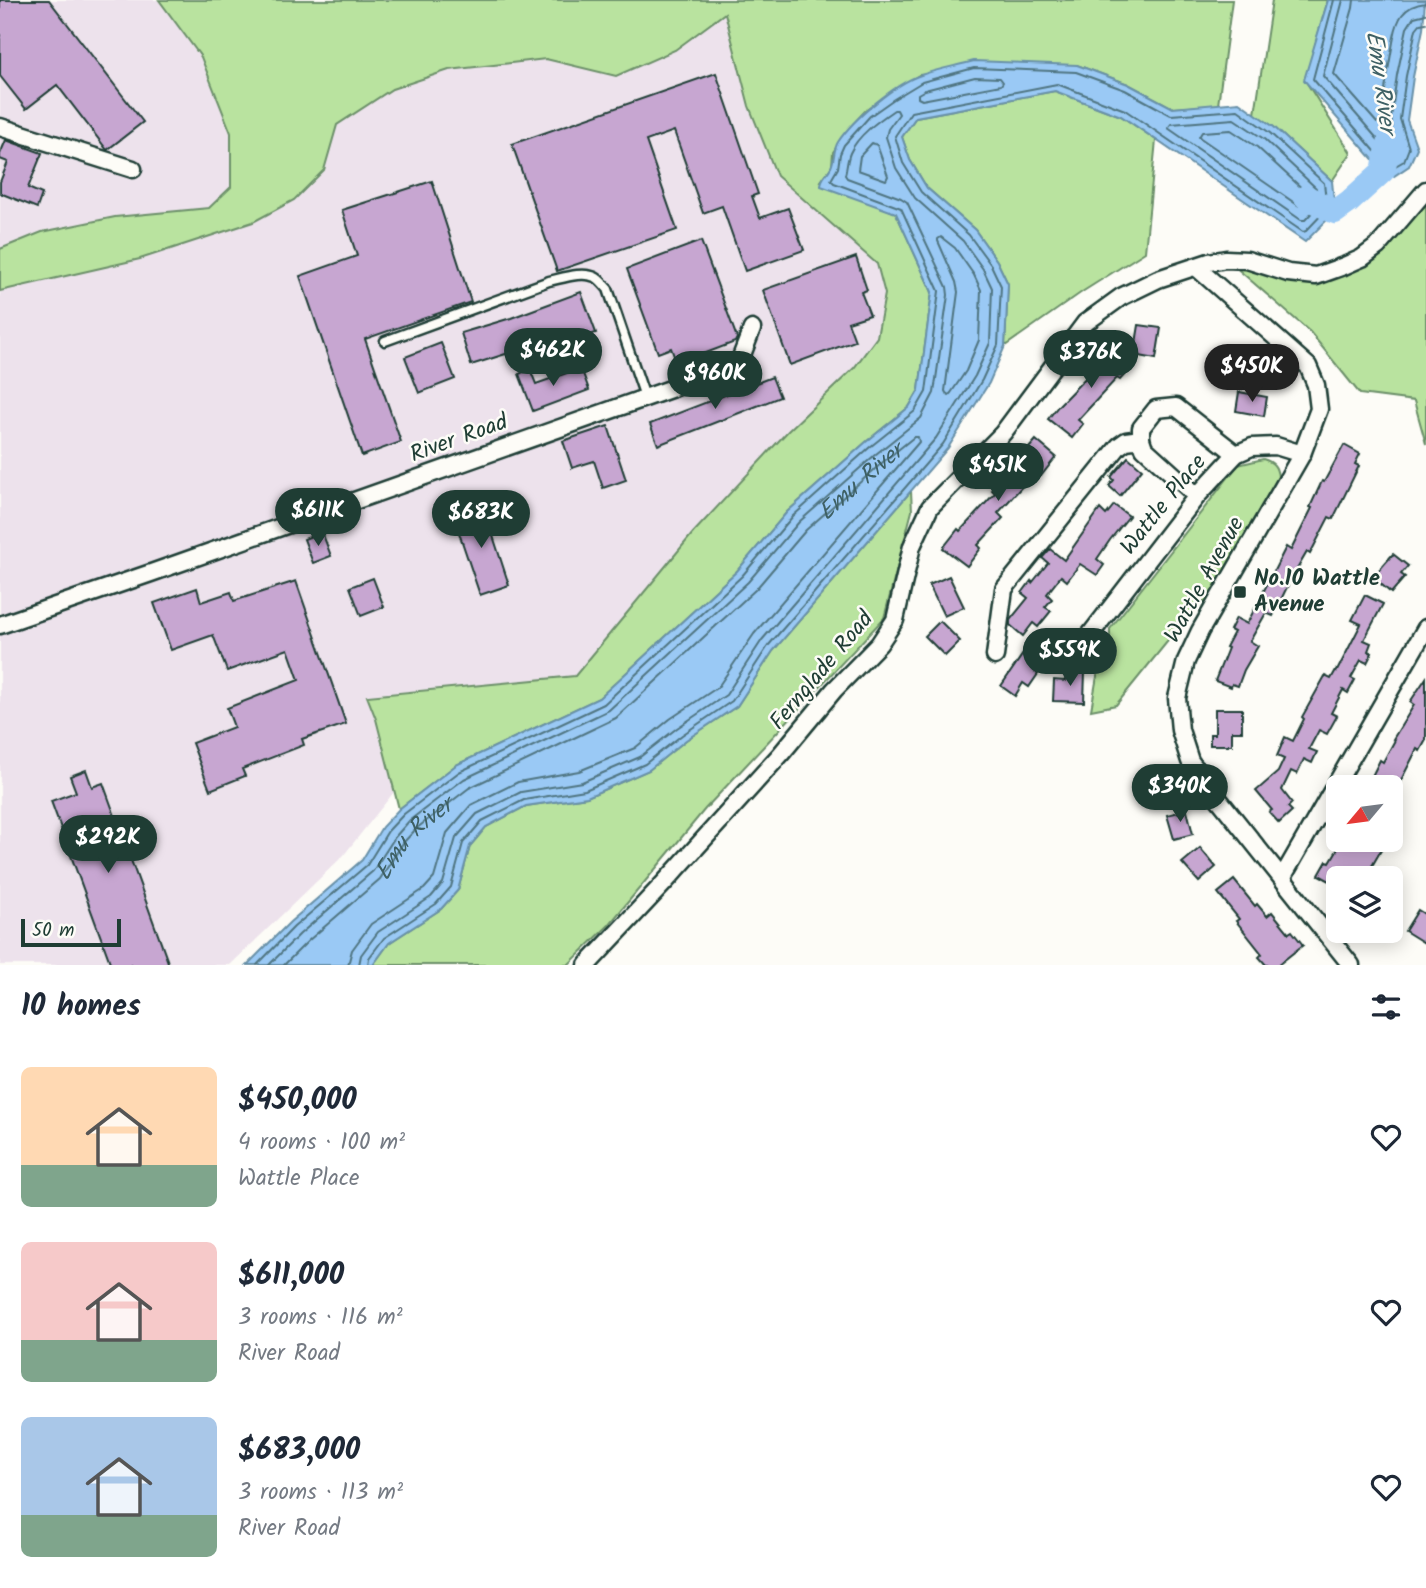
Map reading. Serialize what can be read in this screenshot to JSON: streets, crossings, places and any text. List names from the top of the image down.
{
  "streets": {
    "street": [
      "River Road",
      "Wattle Place",
      "Wattle Avenue",
      "Fernglade Road"
    ]
  },
  "crossings": [
    ["Wattle Place", "Wattle Avenue"],
    ["Wattle Avenue", "Fernglade Road"]
  ],
  "water": ["Emu River"],
  "places": {
    "transit": ["No.10 Wattle Avenue"]
  },
  "scale_bar": "50 m",
  "north": "bottom left",
  "page": {
    "price": [
      "$462K",
      "$376K",
      "$450K",
      "$960K",
      "$451K",
      "$611K",
      "$683K",
      "$559K",
      "$340K",
      "$292K"
    ],
    "scale": "50 m",
    "heading": "10 homes",
    "list": [
      {
        "name": "$450,000",
        "note": "4 rooms · 100 m² · Wattle Place"
      },
      {
        "name": "$611,000",
        "note": "3 rooms · 116 m² · River Road"
      },
      {
        "name": "$683,000",
        "note": "3 rooms · 113 m² · River Road"
      }
    ]
  }
}
